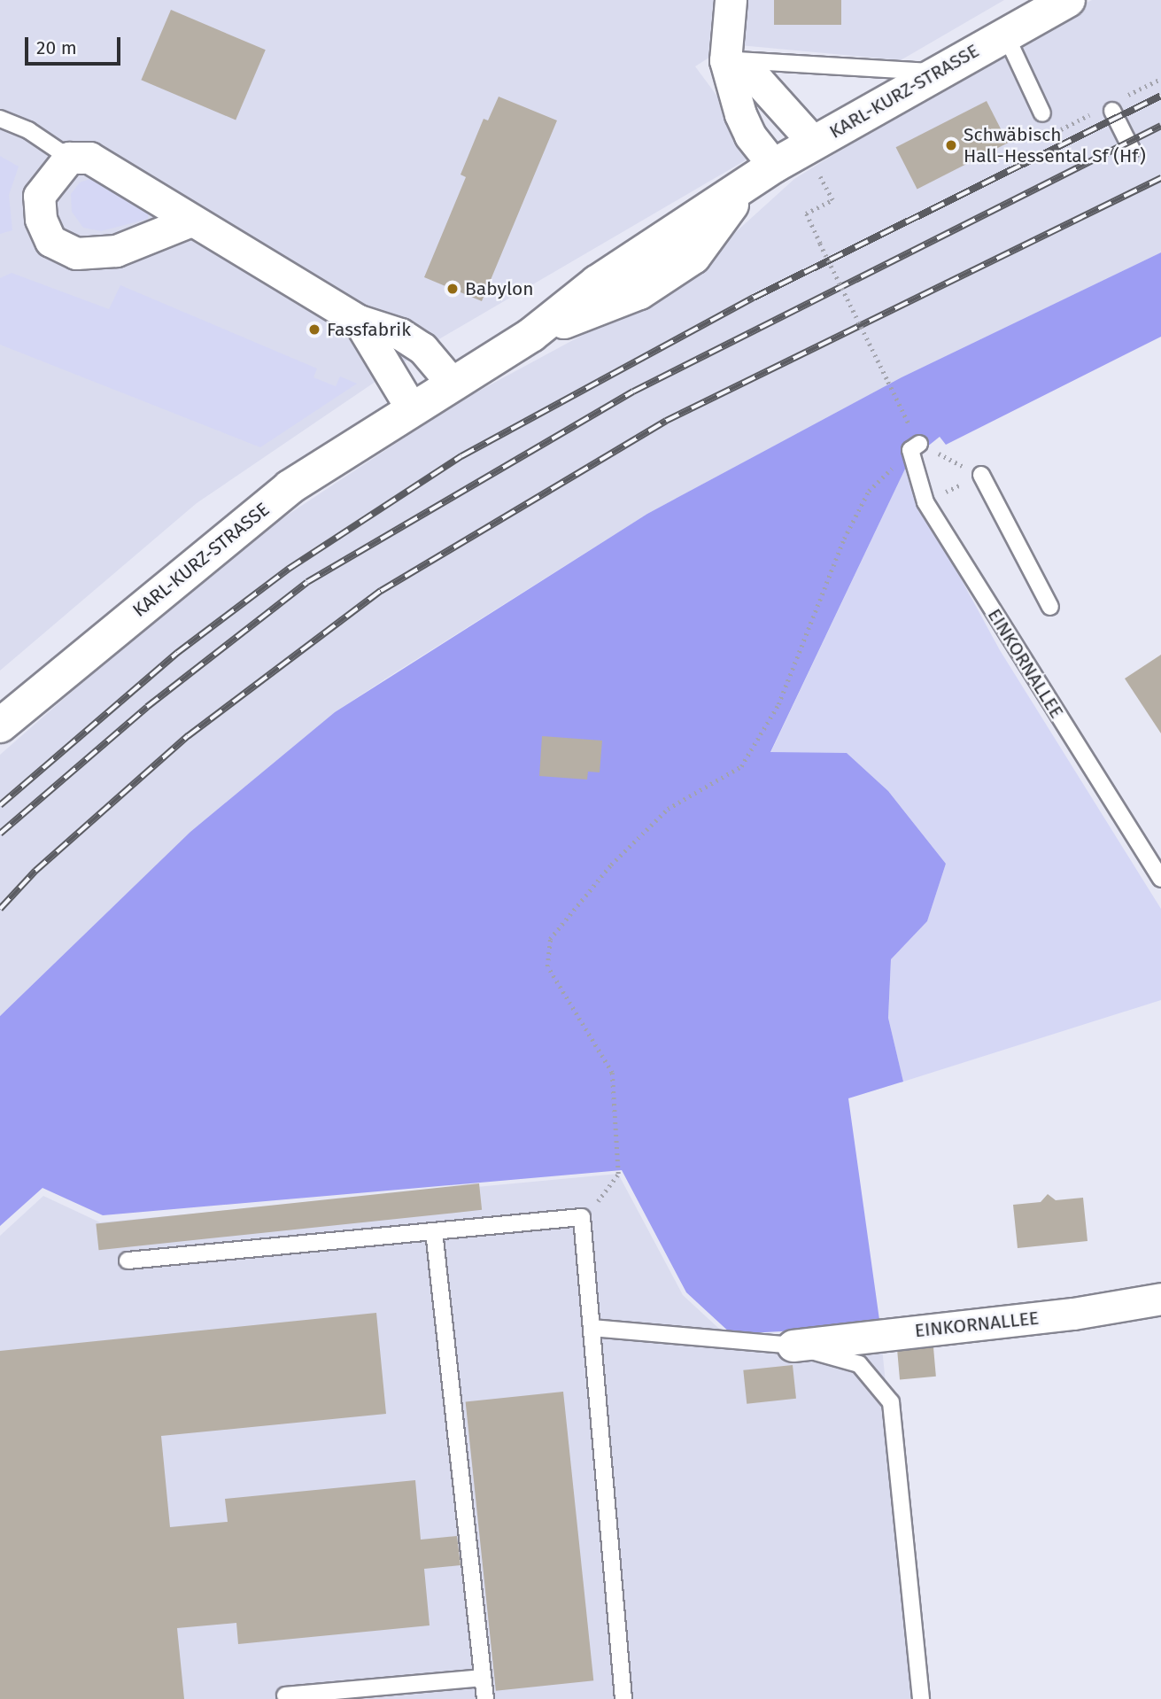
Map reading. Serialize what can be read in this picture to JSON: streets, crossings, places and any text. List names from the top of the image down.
{
  "streets": {
    "main road": ["KARL-KURZ-STRASSE"],
    "street": ["EINKORNALLEE"]
  },
  "places": ["Schwäbisch Hall-Hessental Sf (Hf)", "Babylon", "Fassfabrik"],
  "scale_bar": "20 m"
}
